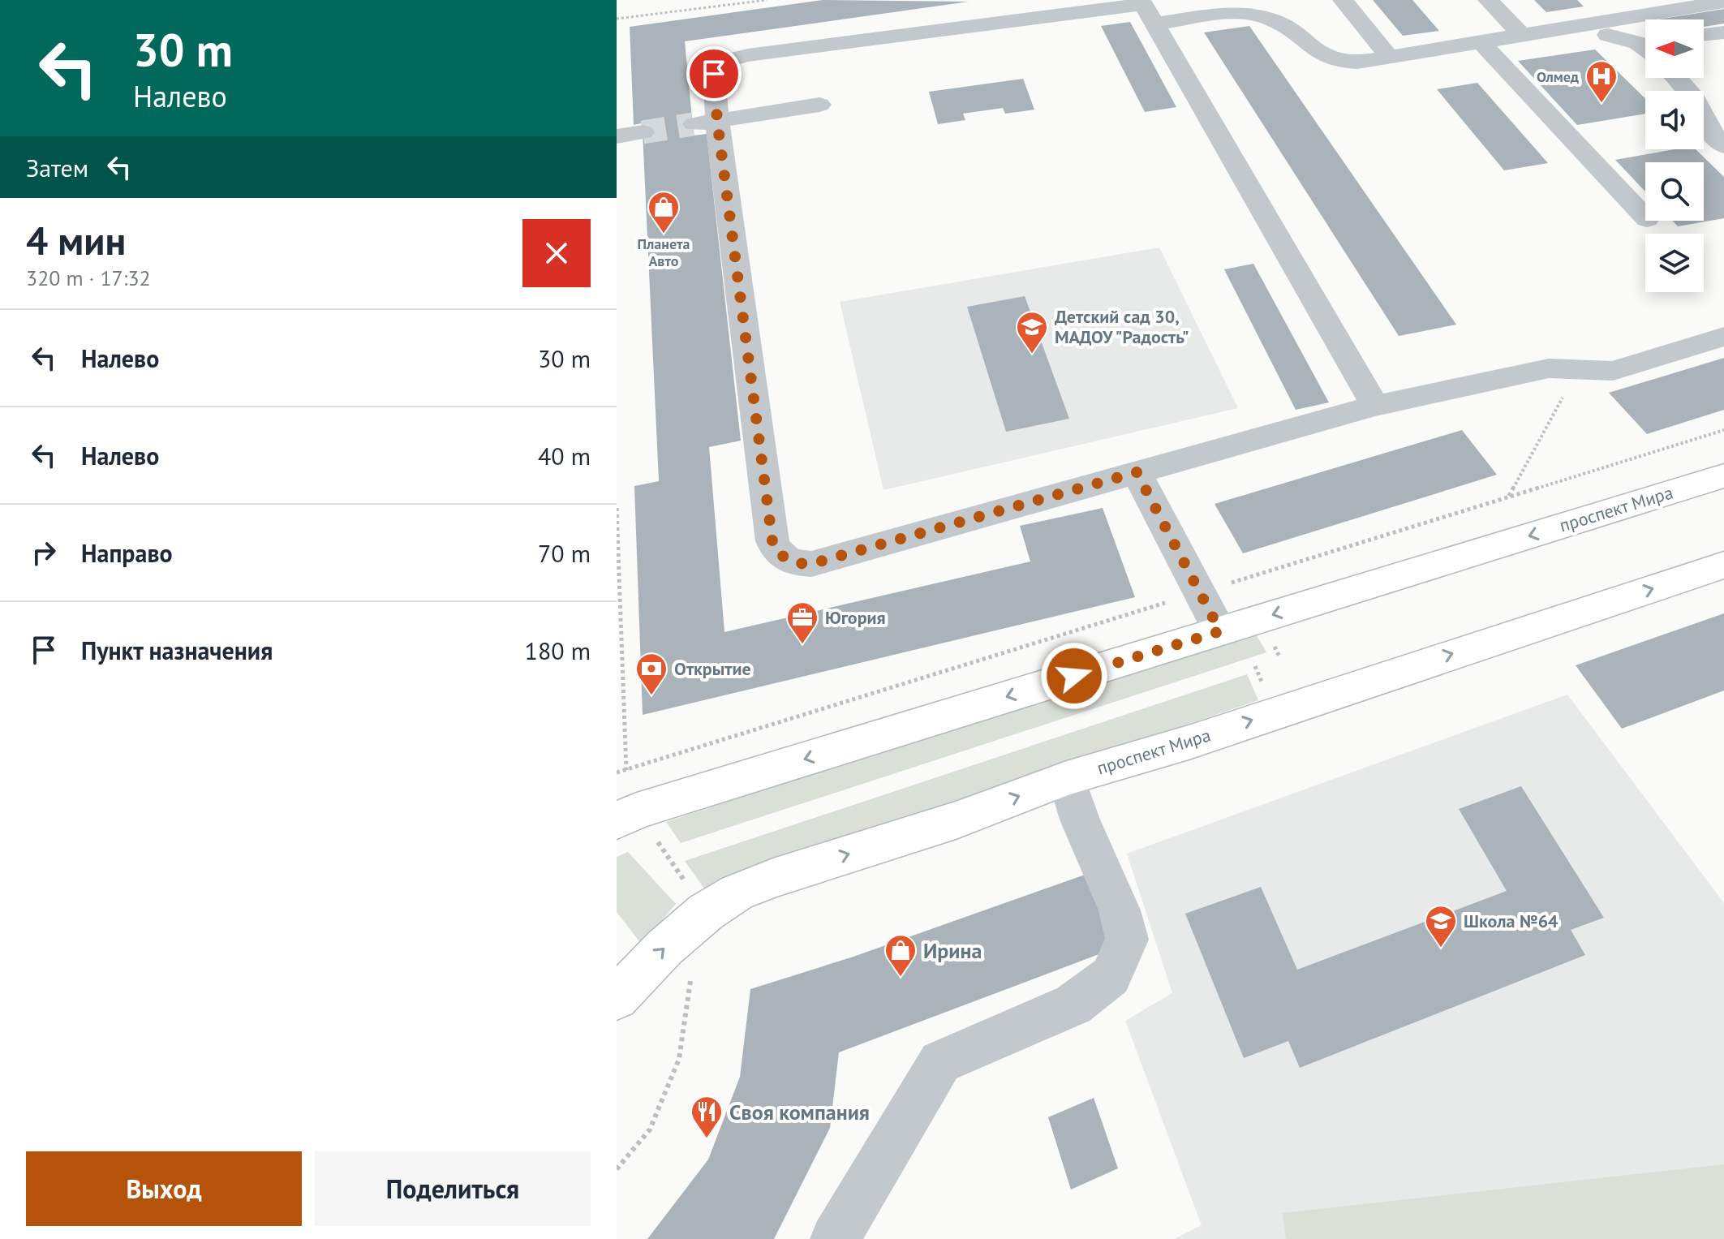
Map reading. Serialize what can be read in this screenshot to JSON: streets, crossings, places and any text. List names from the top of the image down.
{
  "streets": {
    "main road": ["проспект Мира"]
  },
  "places": {
    "hospital": ["Олмед"],
    "shop": ["Планета Авто", "Ирина"],
    "school or university": ["Детский сад 30, МАДОУ \"Радость\"", "Школа №64"],
    "office": ["Югория"],
    "bank": ["Открытие"],
    "restaurant": ["Своя компания"]
  },
  "north": "left",
  "page": {
    "turn": ["30 m", "Налево"],
    "then": "Затем",
    "heading": ["4 мин", "320 m · 17:32"],
    "list": [
      {
        "name": "Налево",
        "value": "30 m"
      },
      {
        "name": "Налево",
        "value": "40 m"
      },
      {
        "name": "Направо",
        "value": "70 m"
      },
      {
        "name": "Пункт назначения",
        "value": "180 m"
      }
    ],
    "buttons": ["Выход", "Поделиться"]
  }
}
